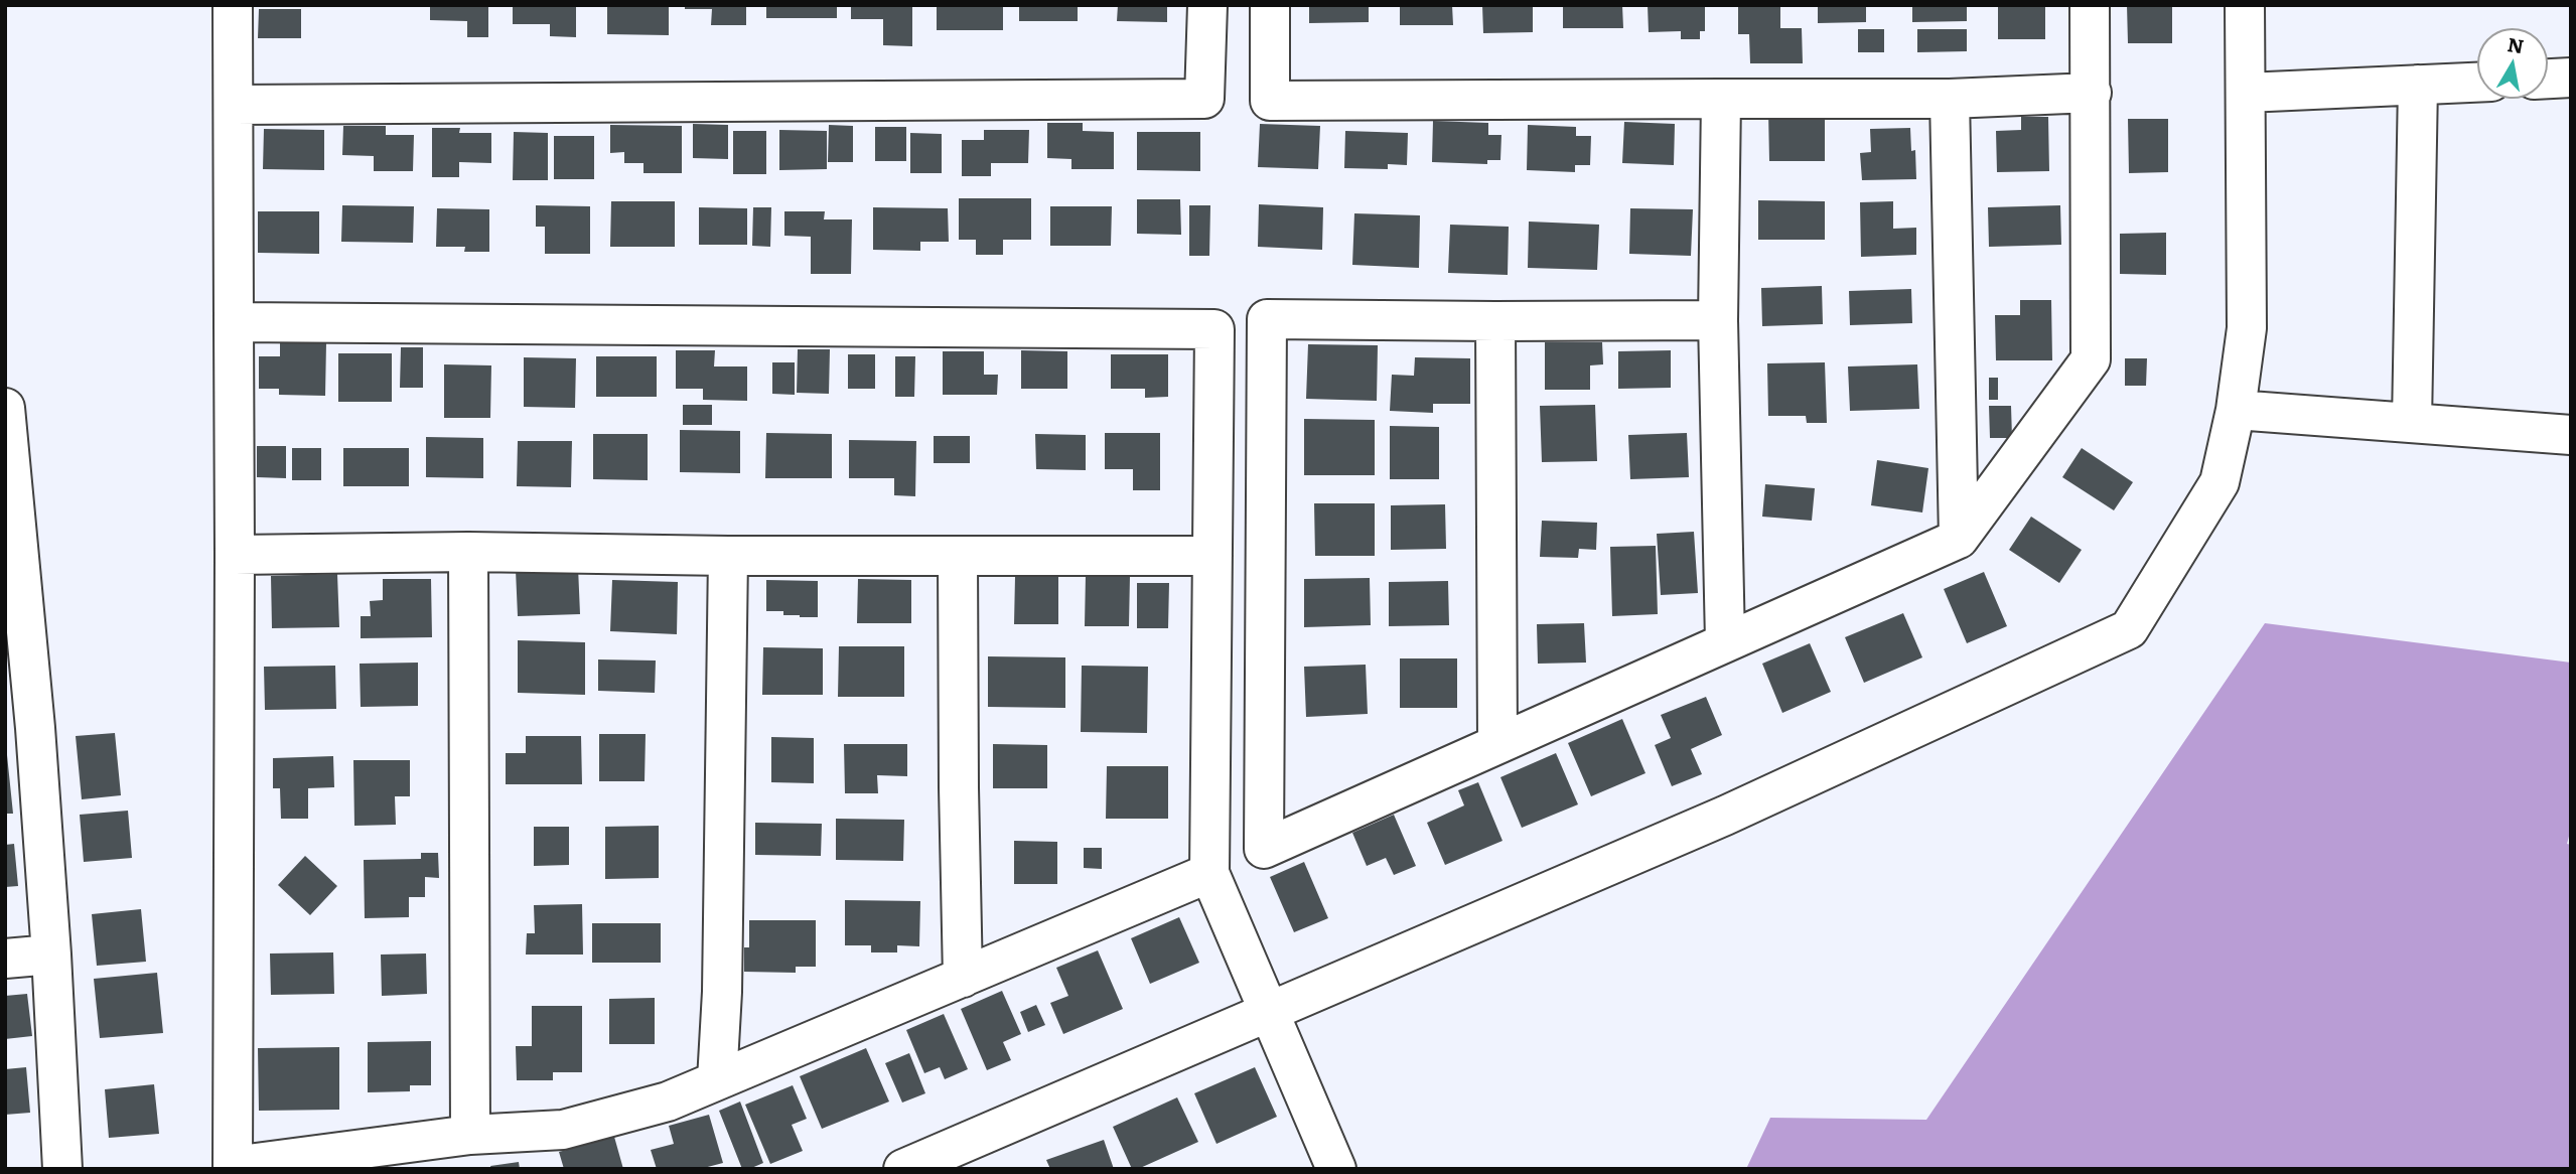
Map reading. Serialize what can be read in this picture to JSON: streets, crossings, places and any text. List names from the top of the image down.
{
  "north": "top"
}
